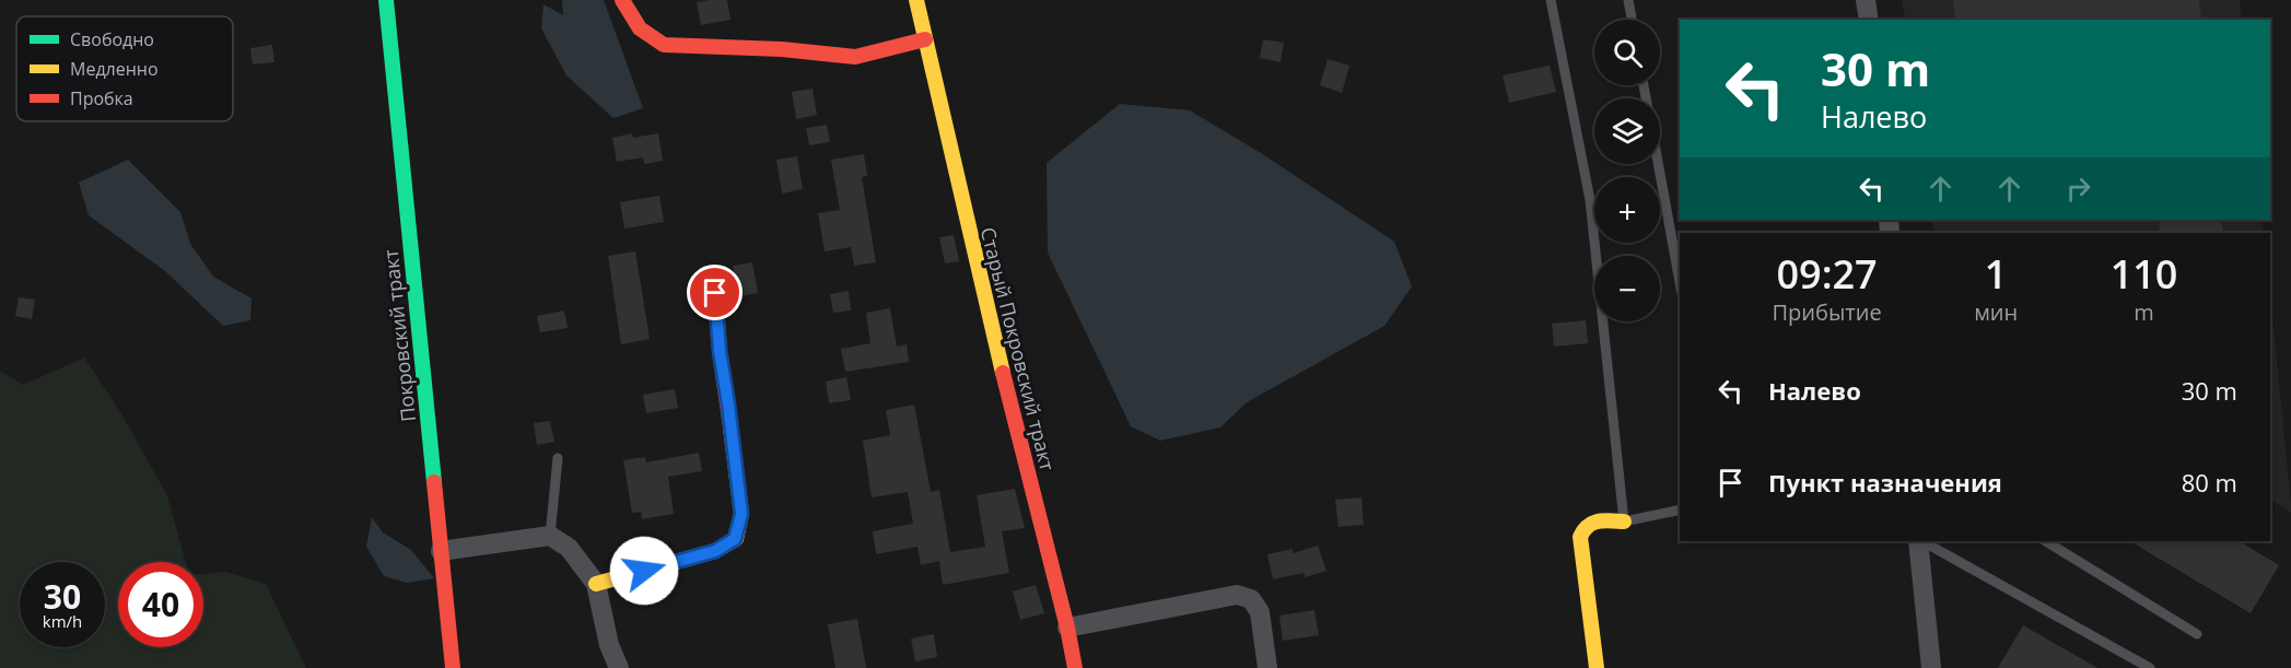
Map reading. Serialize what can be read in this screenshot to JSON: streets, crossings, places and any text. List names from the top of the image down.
{
  "streets": {
    "street": ["Покровский тракт", "Старый Покровский тракт"]
  },
  "legend": ["Свободно", "Медленно", "Пробка"],
  "page": {
    "map_buttons": ["+", "−"],
    "turn": ["30 m", "Налево"],
    "eta": [
      "09:27",
      "Прибытие",
      "1",
      "мин",
      "110",
      "m"
    ],
    "list": [
      {
        "name": "Налево",
        "value": "30 m"
      },
      {
        "name": "Пункт назначения",
        "value": "80 m"
      }
    ],
    "speed": "30 km/h",
    "limit": "40"
  }
}
